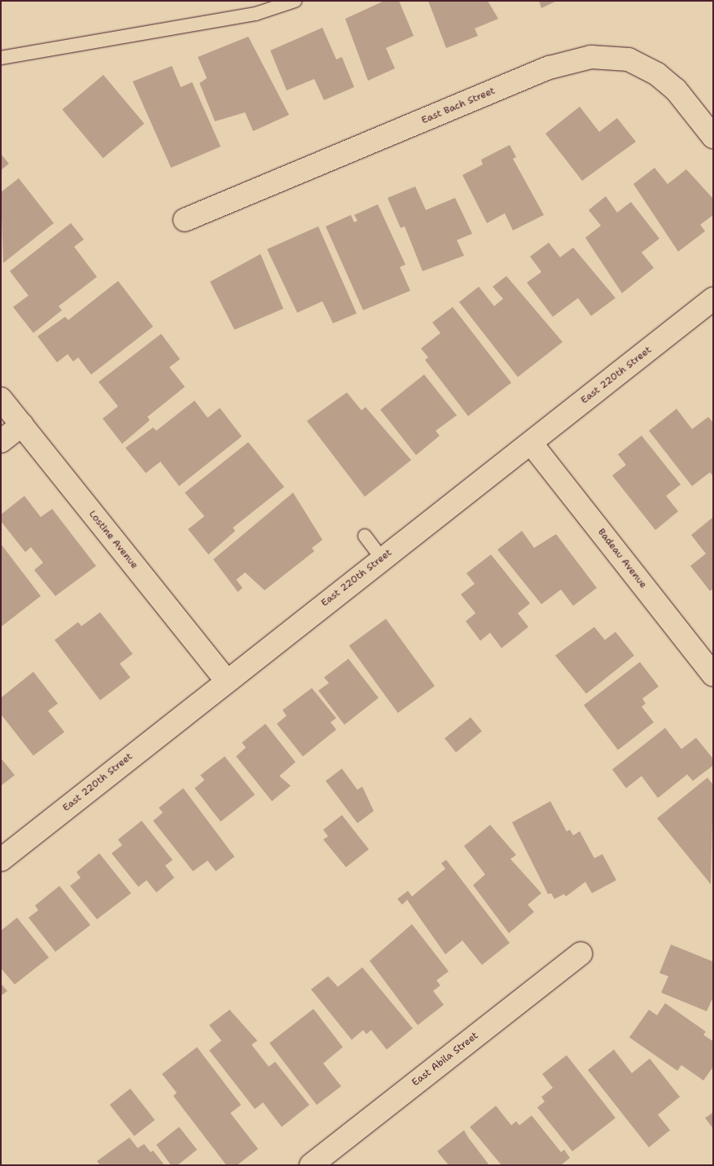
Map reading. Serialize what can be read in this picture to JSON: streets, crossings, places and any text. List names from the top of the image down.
{
  "streets": {
    "street": [
      "East Bach Street",
      "East 220th Street",
      "Lostine Avenue",
      "Badeau Avenue",
      "East Abila Street"
    ]
  },
  "crossings": [
    ["East 220th Street", "Lostine Avenue"],
    ["East 220th Street", "Badeau Avenue"]
  ]
}
